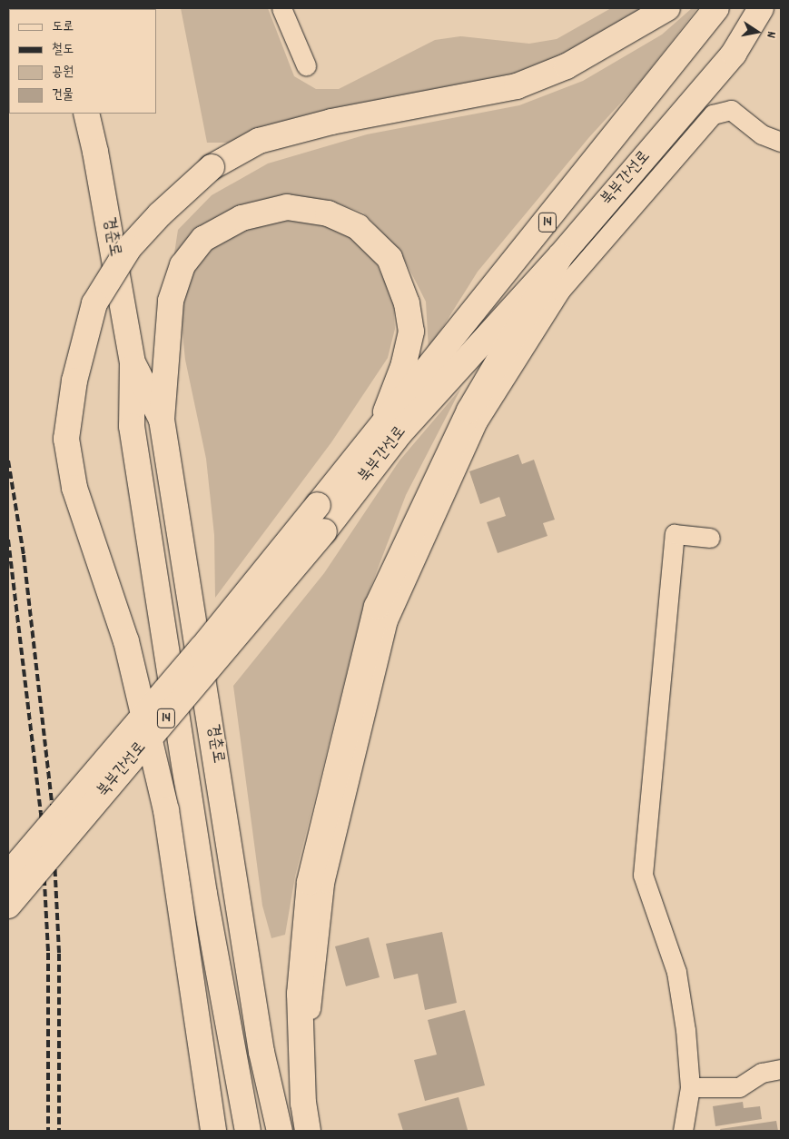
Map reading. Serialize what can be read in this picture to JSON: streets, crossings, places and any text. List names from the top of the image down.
{
  "streets": {
    "main road": ["북부간선로", "14", "경춘로"]
  },
  "legend": [
    "도로",
    "철도",
    "공원",
    "건물"
  ],
  "north": "right"
}
